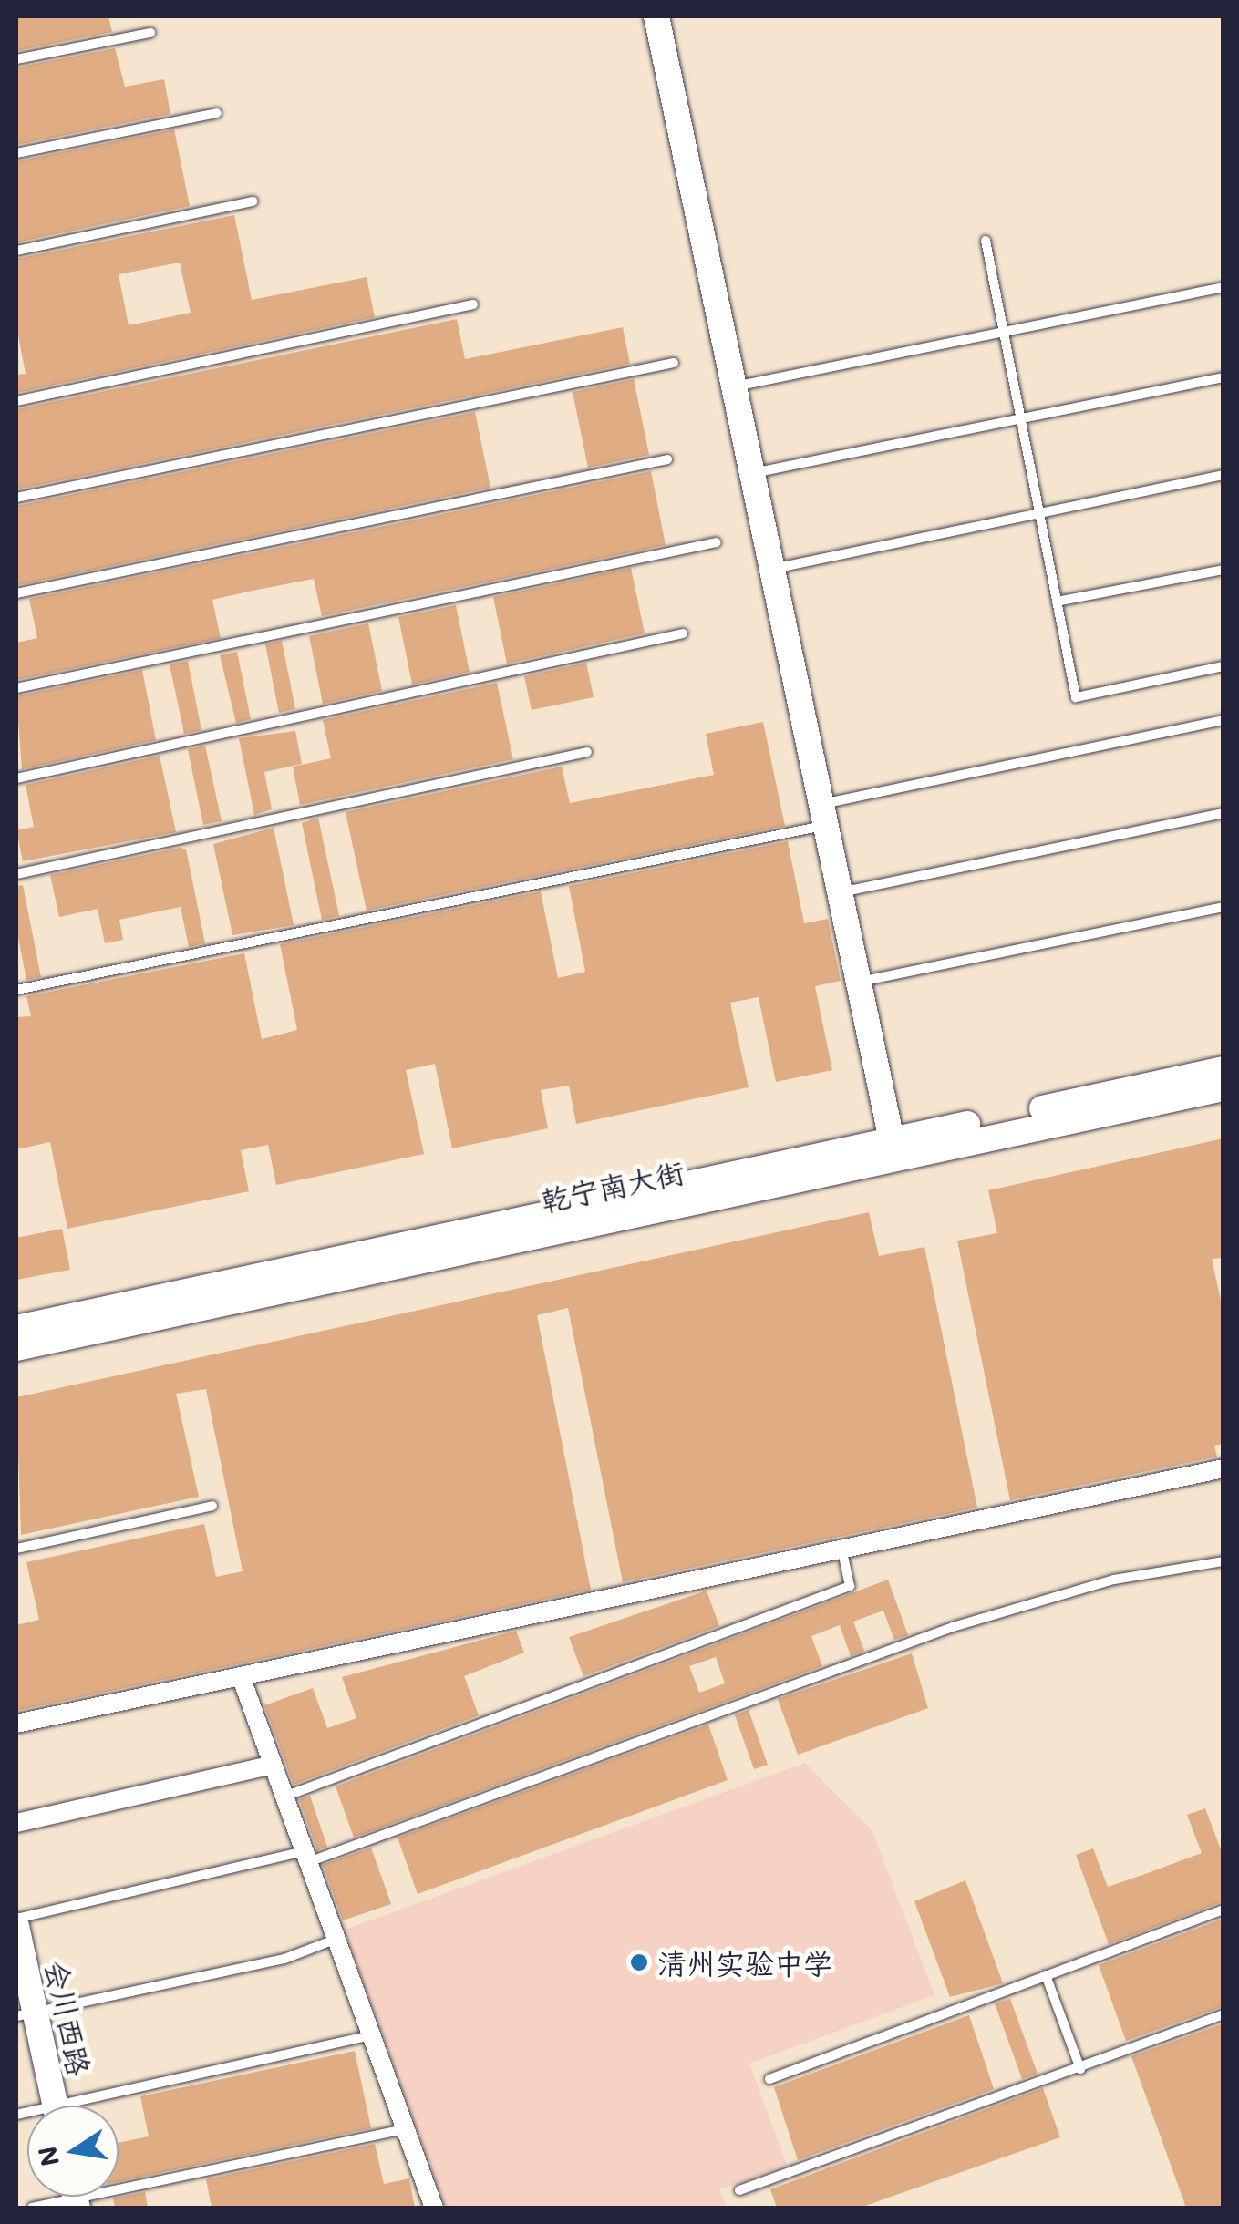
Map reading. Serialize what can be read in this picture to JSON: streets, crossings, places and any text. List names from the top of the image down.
{
  "streets": {
    "main road": ["乾宁南大街", "会川西路"]
  },
  "places": ["清州实验中学"],
  "north": "left"
}
